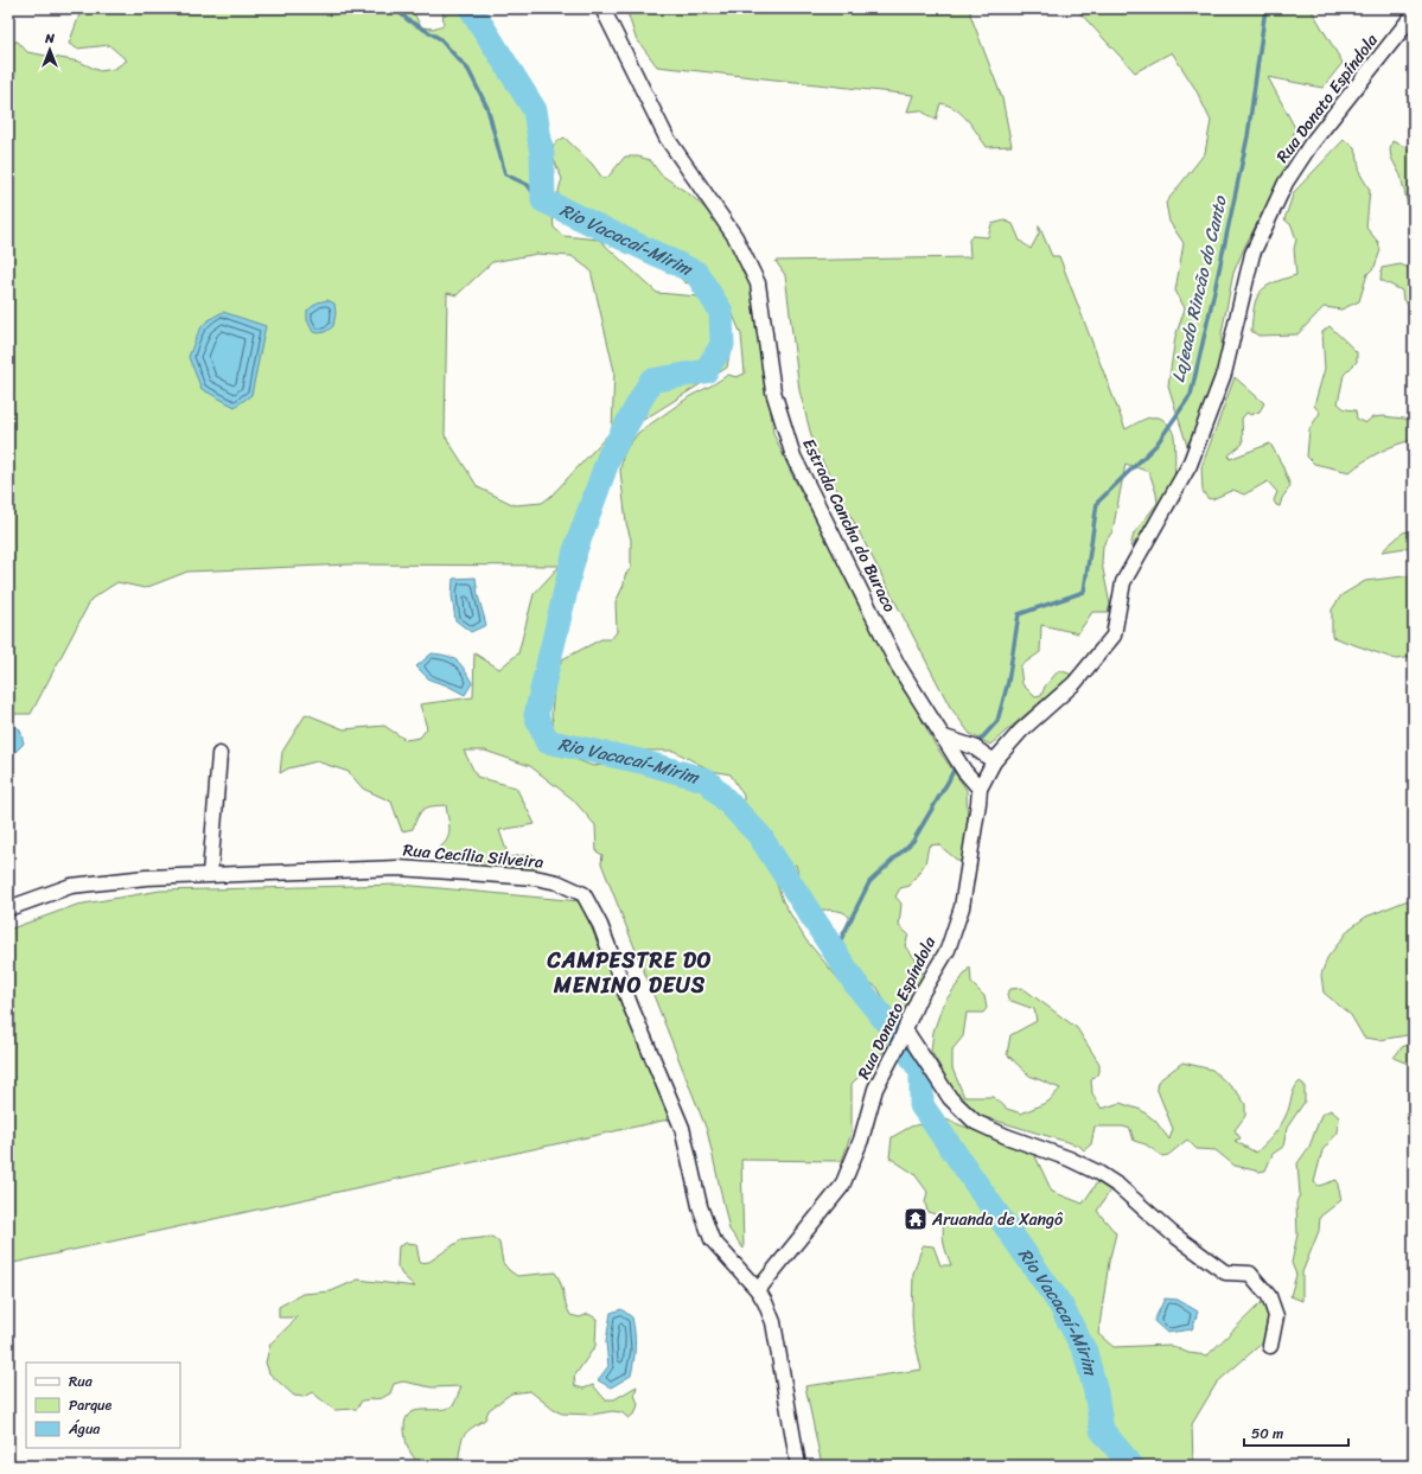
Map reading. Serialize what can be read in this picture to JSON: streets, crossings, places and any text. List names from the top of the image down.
{
  "streets": {
    "street": ["Rua Donato Espíndola", "Estrada Cancha do Buraco", "Rua Cecília Silveira"]
  },
  "crossings": [
    ["Rua Donato Espíndola", "Estrada Cancha do Buraco"],
    ["Rua Donato Espíndola", "Rua Cecília Silveira"]
  ],
  "districts": ["CAMPESTRE DO MENINO DEUS"],
  "water": ["Rio Vacacaí-Mirim", "Lajeado Rincão do Canto"],
  "places": {
    "temple": ["Aruanda de Xangô"]
  },
  "legend": ["Rua", "Parque", "Água"],
  "scale_bar": "50 m",
  "north": "top"
}
